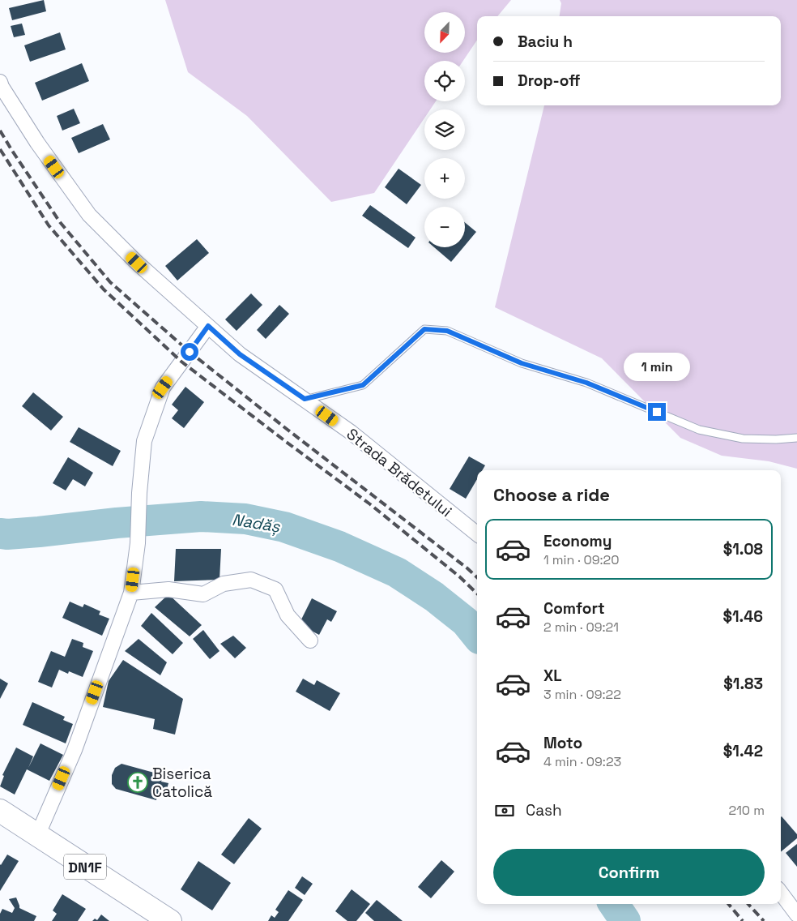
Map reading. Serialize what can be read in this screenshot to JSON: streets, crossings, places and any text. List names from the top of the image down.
{
  "streets": {
    "main road": ["DN1F"],
    "street": ["Strada Brădetului"]
  },
  "water": ["Nadăș"],
  "places": {
    "church": ["Biserica Catolică"]
  },
  "north": "bottom left",
  "page": {
    "map_buttons": ["+", "−"],
    "banner": ["Baciu h", "Drop-off"],
    "bubble": "1 min",
    "heading": "Choose a ride",
    "list": [
      {
        "name": "Economy",
        "note": "1 min · 09:20",
        "value": "$1.08"
      },
      {
        "name": "Comfort",
        "note": "2 min · 09:21",
        "value": "$1.46"
      },
      {
        "name": "XL",
        "note": "3 min · 09:22",
        "value": "$1.83"
      },
      {
        "name": "Moto",
        "note": "4 min · 09:23",
        "value": "$1.42"
      }
    ],
    "pay": ["Cash", "210 m"],
    "buttons": "Confirm"
  }
}
